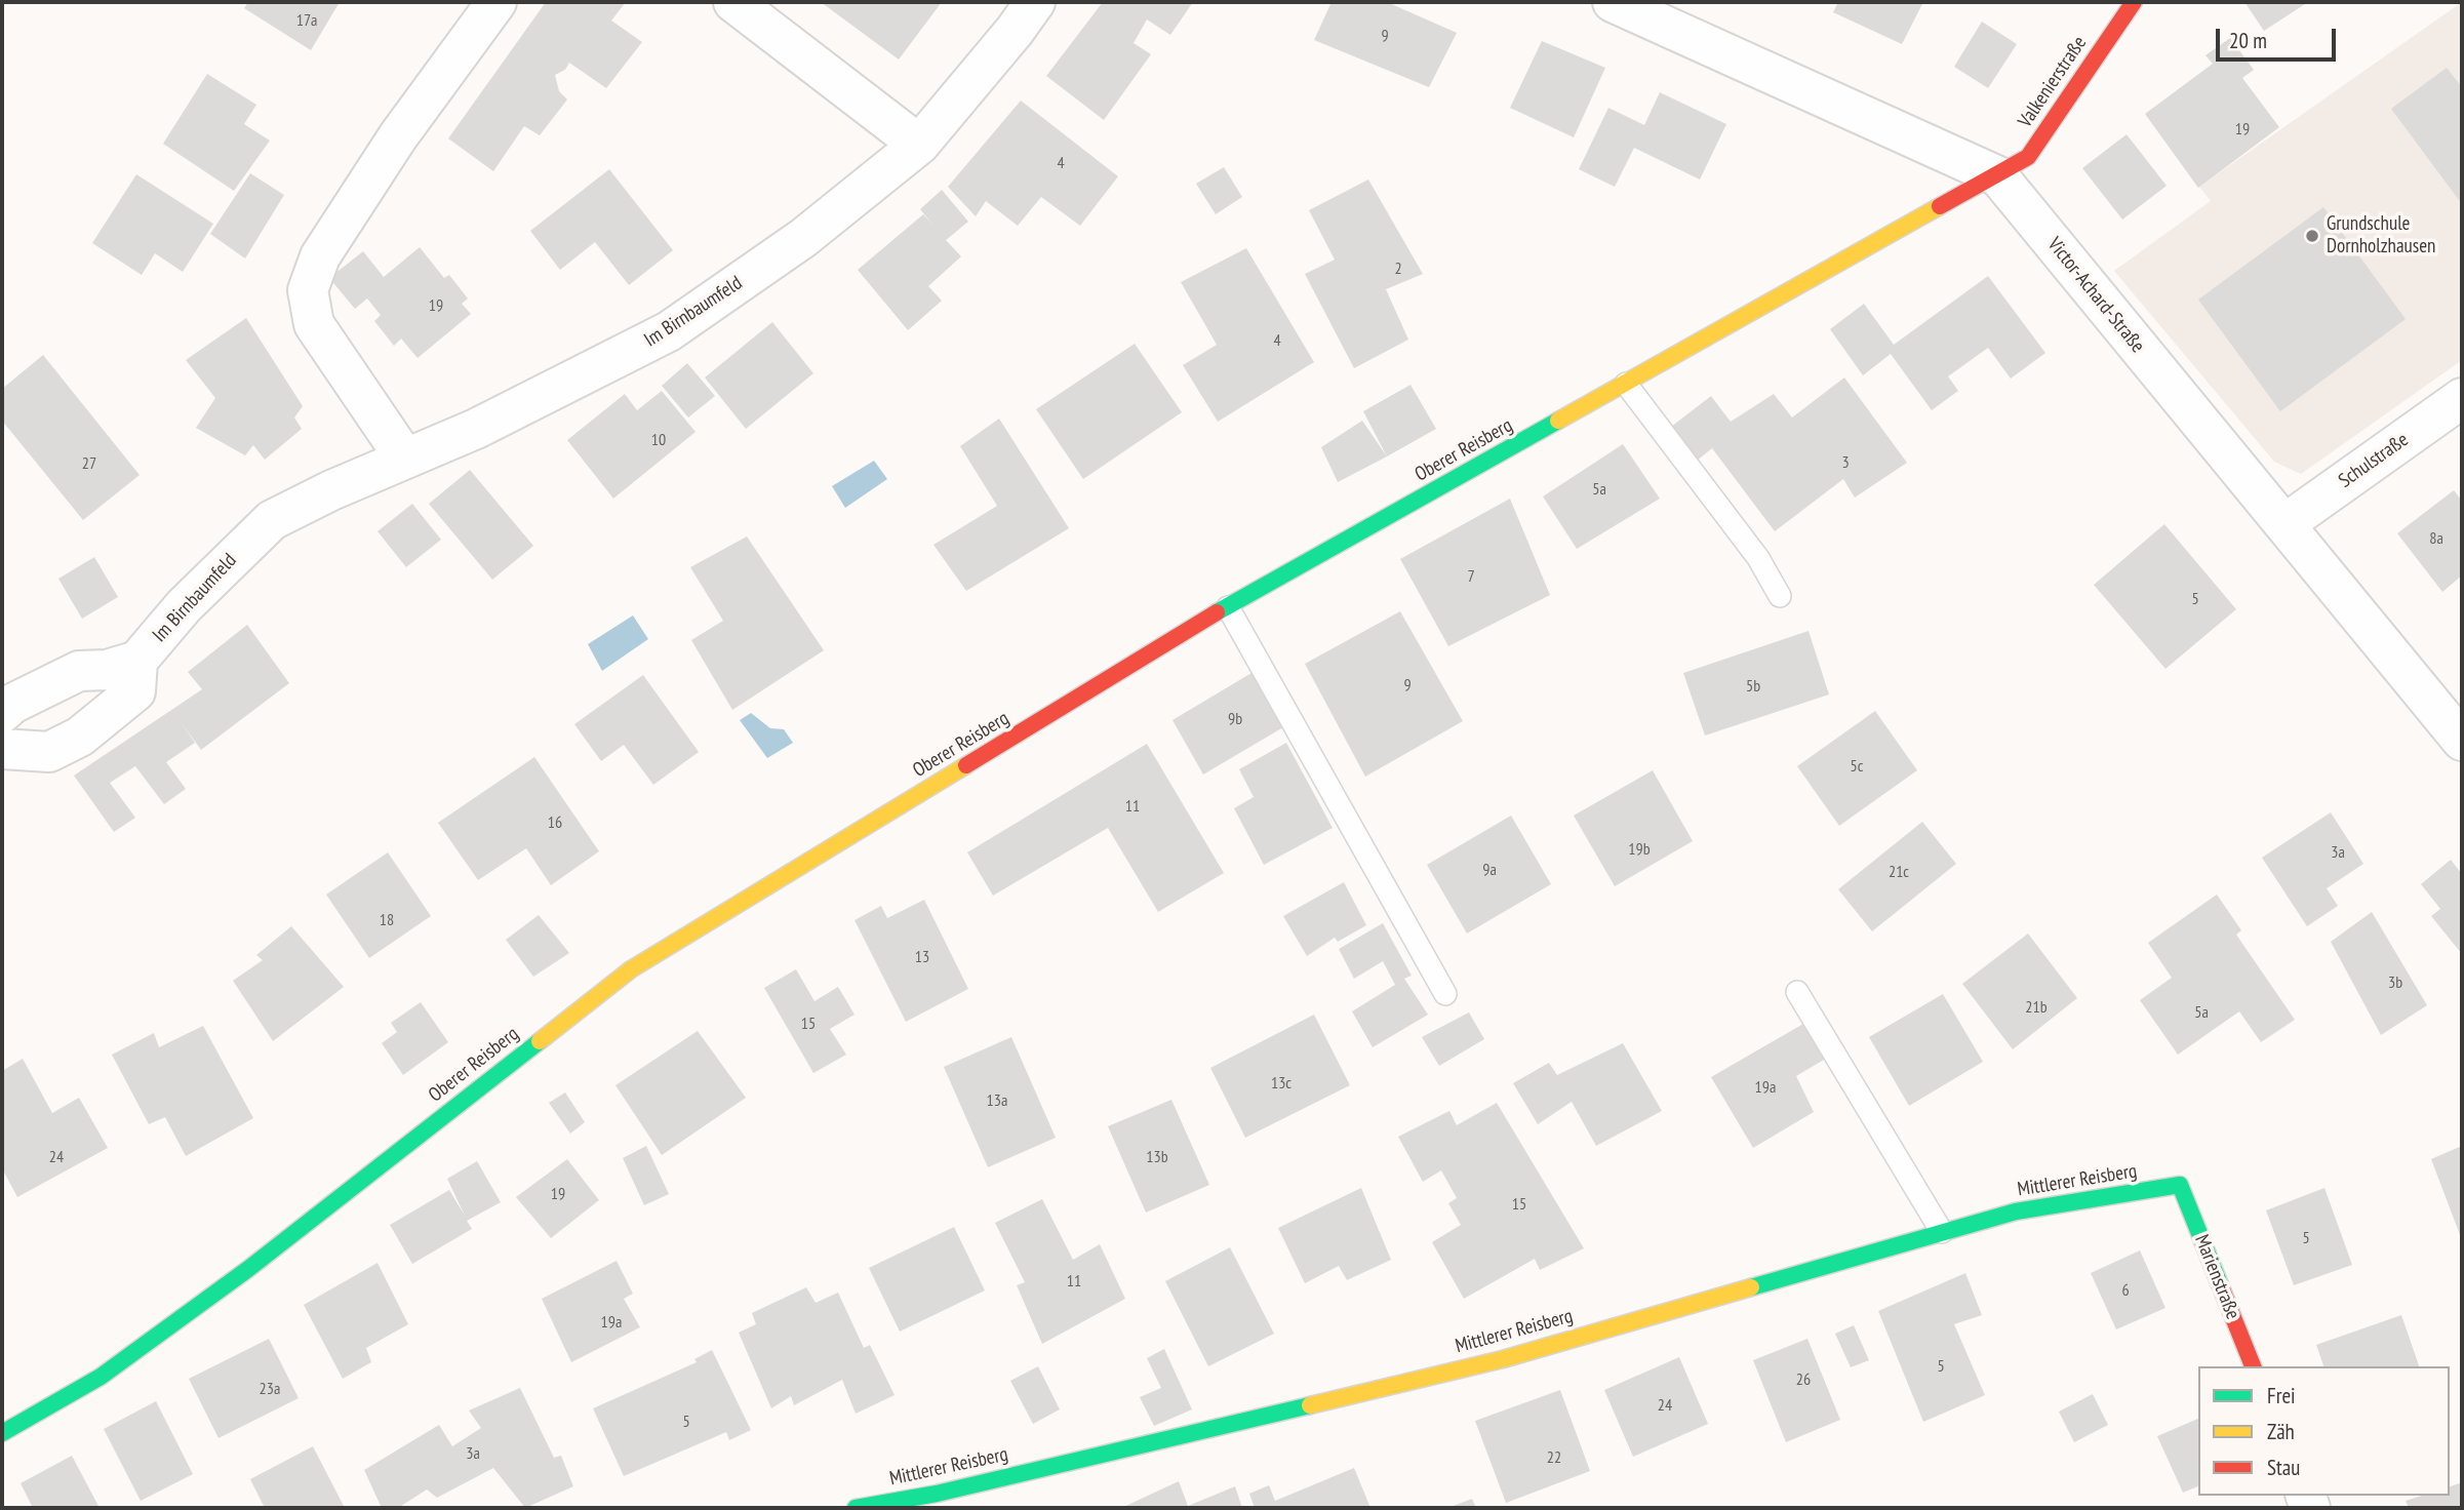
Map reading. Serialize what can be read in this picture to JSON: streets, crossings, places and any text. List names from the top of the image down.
{
  "streets": {
    "street": [
      "Valkenierstraße",
      "Victor-Achard-Straße",
      "Im Birnbaumfeld",
      "Oberer Reisberg",
      "Schulstraße",
      "Mittlerer Reisberg",
      "Marienstraße"
    ]
  },
  "crossings": [
    ["Valkenierstraße", "Victor-Achard-Straße"],
    ["Valkenierstraße", "Oberer Reisberg"],
    ["Victor-Achard-Straße", "Oberer Reisberg"],
    ["Victor-Achard-Straße", "Schulstraße"],
    ["Mittlerer Reisberg", "Marienstraße"]
  ],
  "places": ["Grundschule Dornholzhausen"],
  "house_numbers": [
    "17a",
    "9",
    "19",
    "4",
    "2",
    "19",
    "4",
    "10",
    "3",
    "27",
    "5a",
    "8a",
    "7",
    "5",
    "9",
    "5b",
    "9b",
    "5c",
    "11",
    "16",
    "19b",
    "3a",
    "9a",
    "21c",
    "18",
    "13",
    "3b",
    "21b",
    "5a",
    "15",
    "13c",
    "19a",
    "13a",
    "24",
    "13b",
    "19",
    "15",
    "5",
    "11",
    "6",
    "19a",
    "5",
    "26",
    "23a",
    "24",
    "5",
    "3a",
    "22"
  ],
  "legend": ["Frei", "Zäh", "Stau"],
  "scale_bar": "20 m"
}
